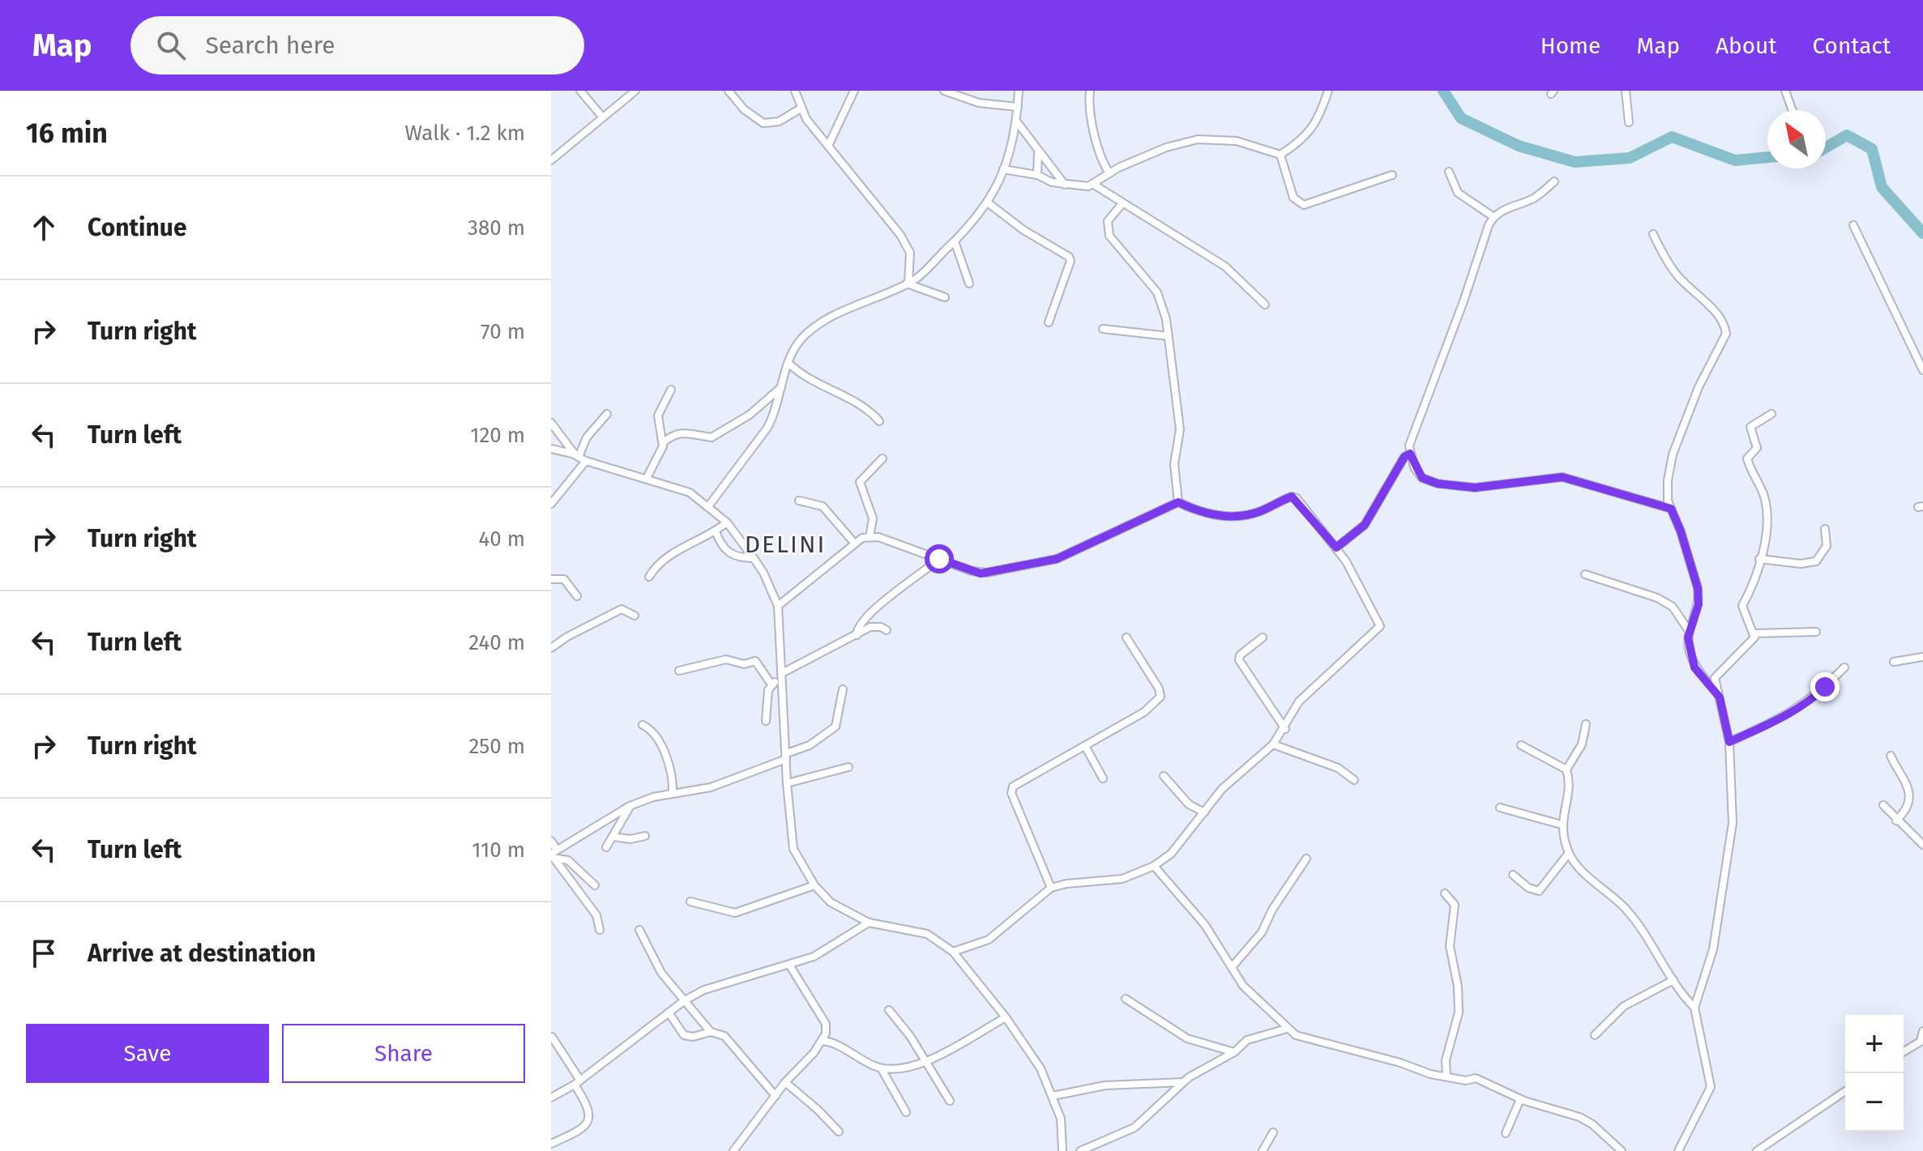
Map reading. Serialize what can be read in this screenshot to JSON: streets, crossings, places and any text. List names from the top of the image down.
{
  "districts": ["DELINI"],
  "north": "top left",
  "page": {
    "header": "Map",
    "search": "Search here",
    "nav": [
      "Home",
      "Map",
      "About",
      "Contact"
    ],
    "heading": ["16 min", "Walk · 1.2 km"],
    "list": [
      ["Continue", "380 m"],
      ["Turn right", "70 m"],
      ["Turn left", "120 m"],
      ["Turn right", "40 m"],
      ["Turn left", "240 m"],
      ["Turn right", "250 m"],
      ["Turn left", "110 m"],
      "Arrive at destination"
    ],
    "buttons": ["Save", "Share"],
    "map_buttons": ["+", "−"]
  }
}
